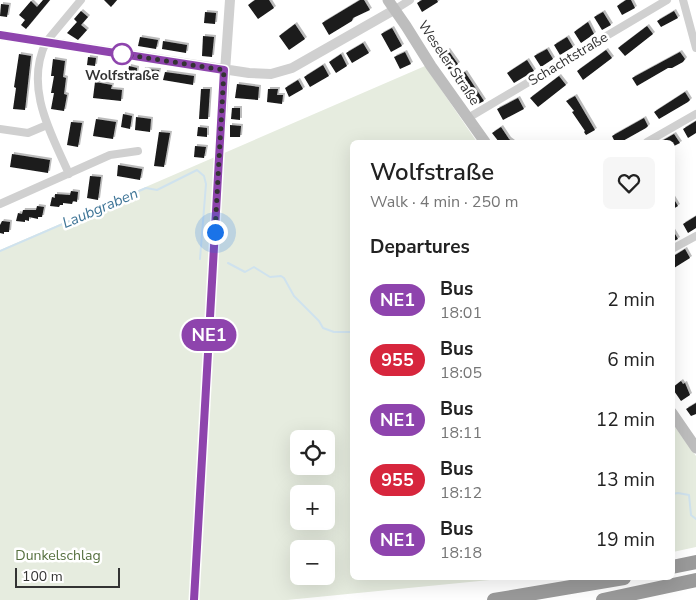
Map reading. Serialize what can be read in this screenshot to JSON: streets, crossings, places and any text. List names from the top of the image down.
{
  "streets": {
    "main road": ["Weseler Straße"],
    "street": ["Schachtstraße"]
  },
  "crossings": [
    ["Schachtstraße", "Weseler Straße"]
  ],
  "water": ["Laubgraben"],
  "parks": ["Dunkelschlag"],
  "places": ["Wolfstraße"],
  "lines": ["bus line NE1"],
  "scale_bar": "100 m",
  "page": {
    "on_map": "NE1",
    "heading": [
      ["Wolfstraße", "Walk · 4 min · 250 m"],
      "Departures"
    ],
    "list": [
      {
        "mark": "NE1",
        "name": "Bus",
        "note": "18:01",
        "value": "2 min"
      },
      {
        "mark": "955",
        "name": "Bus",
        "note": "18:05",
        "value": "6 min"
      },
      {
        "mark": "NE1",
        "name": "Bus",
        "note": "18:11",
        "value": "12 min"
      },
      {
        "mark": "955",
        "name": "Bus",
        "note": "18:12",
        "value": "13 min"
      },
      {
        "mark": "NE1",
        "name": "Bus",
        "note": "18:18",
        "value": "19 min"
      }
    ],
    "map_buttons": ["+", "−"],
    "scale": "100 m"
  }
}
